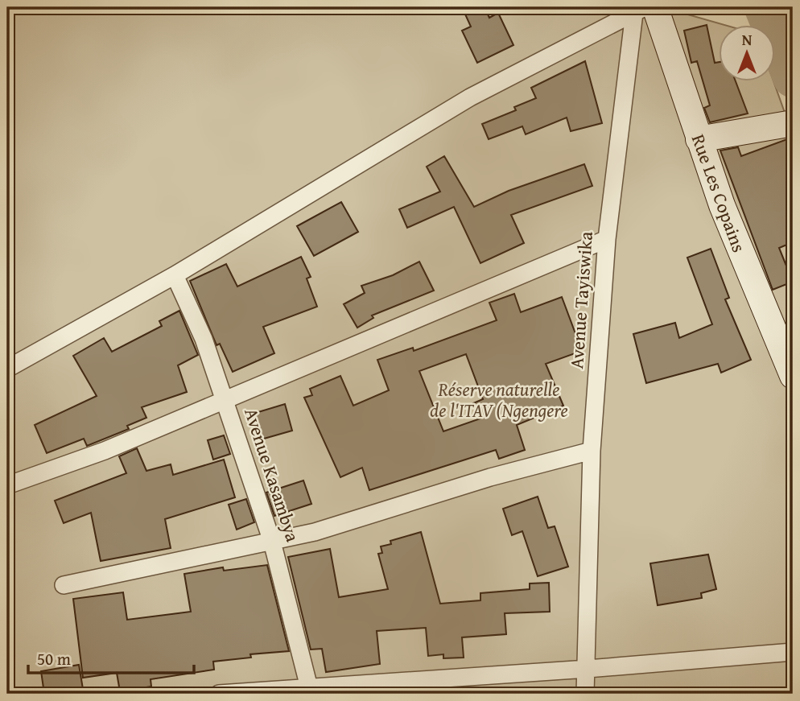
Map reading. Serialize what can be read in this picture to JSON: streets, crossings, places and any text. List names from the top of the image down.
{
  "streets": {
    "street": ["Rue Les Copains", "Avenue Tayiswika", "Avenue Kasambya"]
  },
  "crossings": [
    ["Rue Les Copains", "Avenue Tayiswika"]
  ],
  "parks": ["Réserve naturelle de l'ITAV (Ngengere"],
  "scale_bar": "50 m",
  "north": "top"
}
